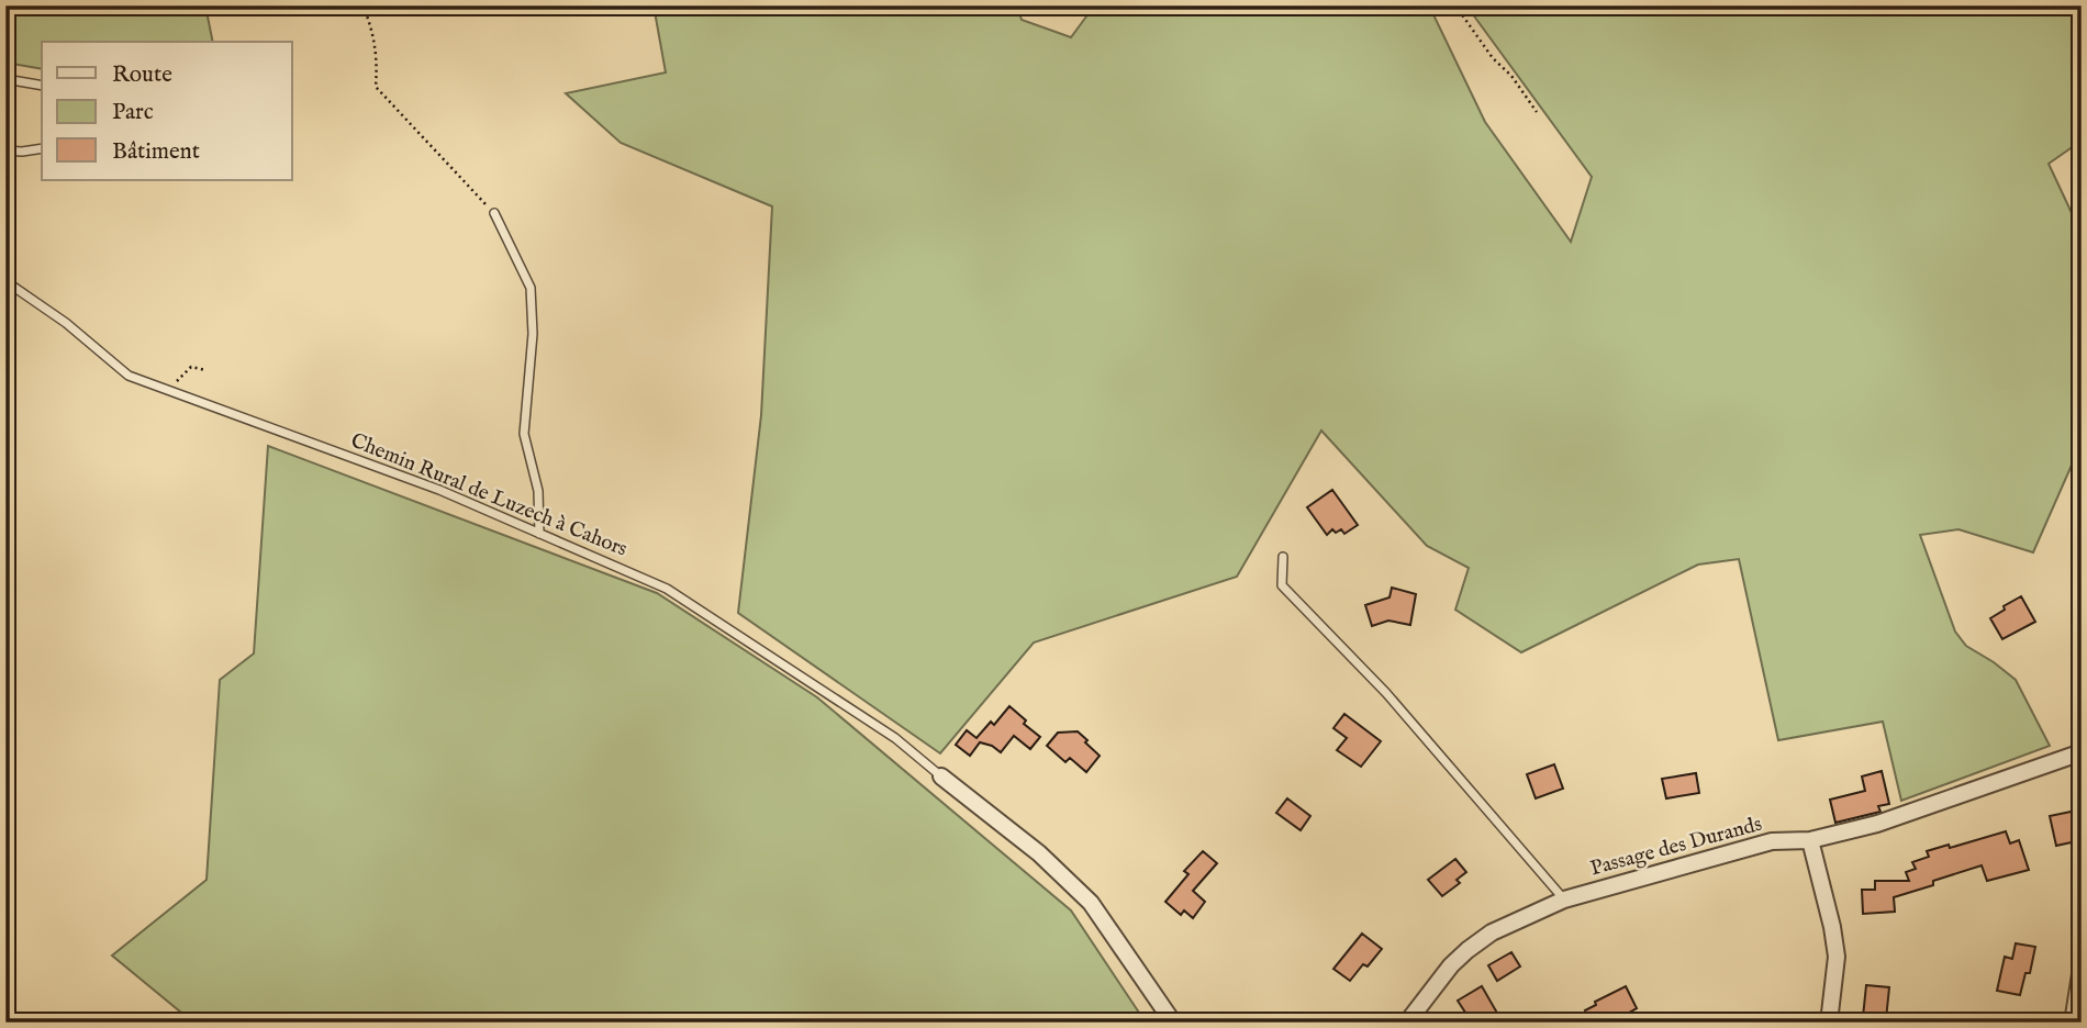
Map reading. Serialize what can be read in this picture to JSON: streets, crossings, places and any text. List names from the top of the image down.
{
  "streets": {
    "street": ["Passage des Durands"],
    "lane": ["Chemin Rural de Luzech à Cahors"]
  },
  "legend": ["Route", "Parc", "Bâtiment"]
}
